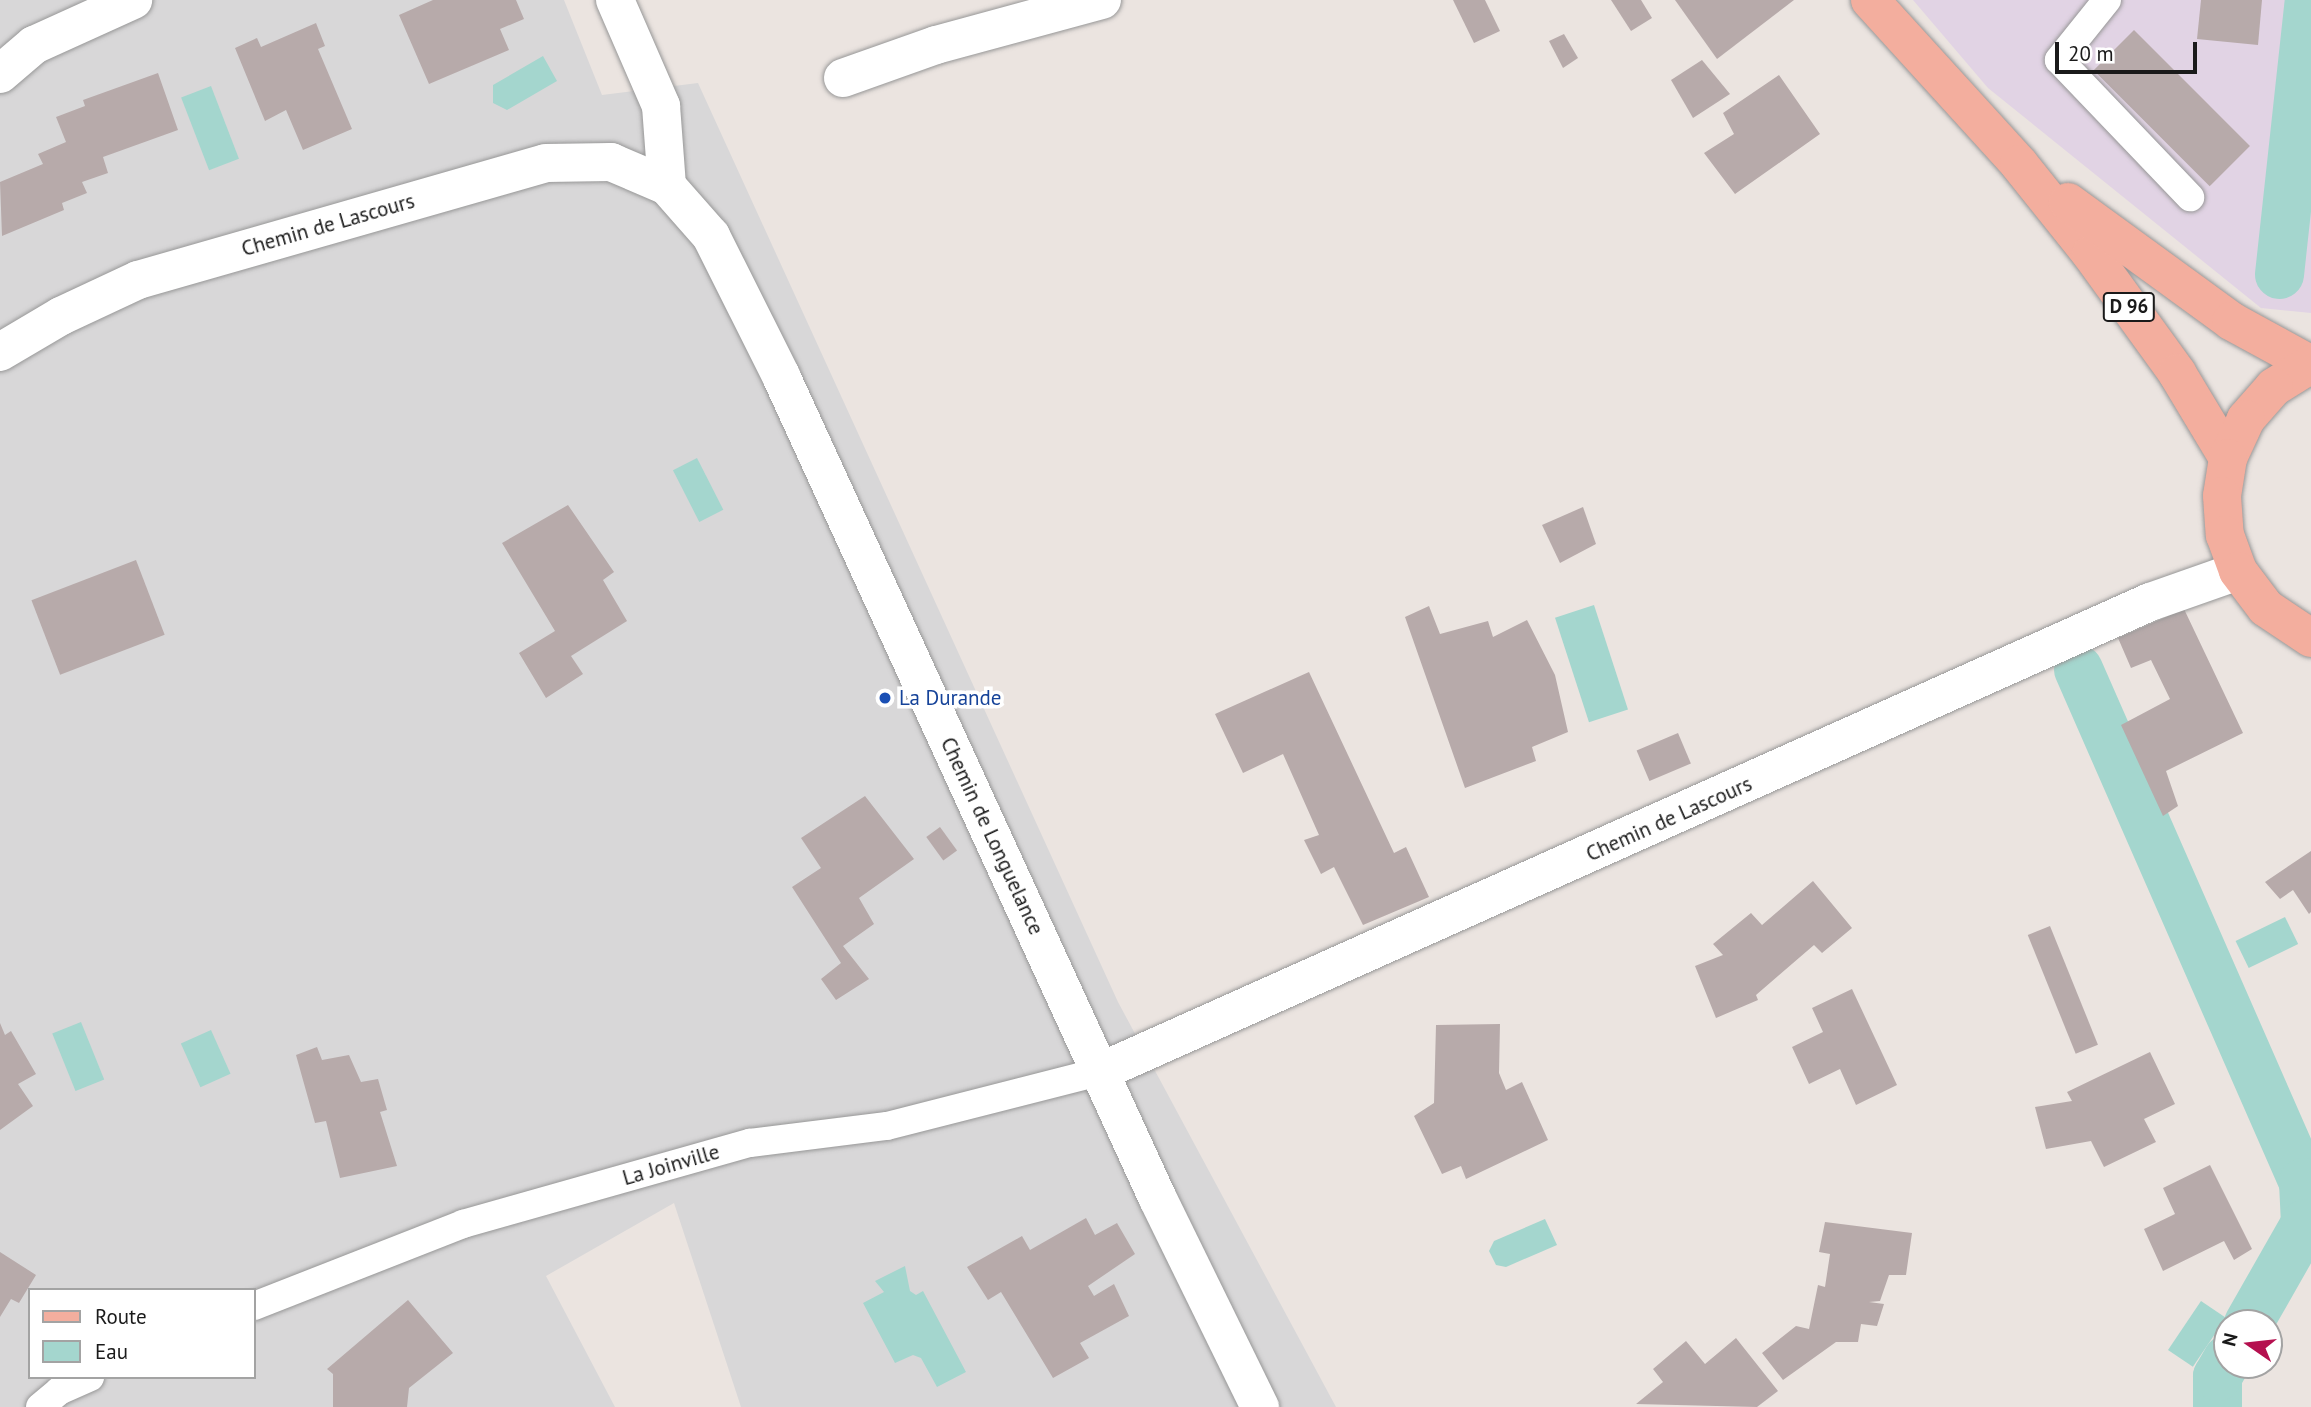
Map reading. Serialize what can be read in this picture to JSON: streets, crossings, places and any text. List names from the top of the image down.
{
  "streets": {
    "main road": ["D 96"],
    "street": ["Chemin de Lascours", "Chemin de Longuelance"],
    "lane": ["La Joinville"]
  },
  "crossings": [
    ["Chemin de Lascours", "Chemin de Longuelance"],
    ["Chemin de Lascours", "La Joinville"],
    ["Chemin de Longuelance", "La Joinville"]
  ],
  "places": ["La Durande"],
  "legend": ["Route", "Eau"],
  "scale_bar": "20 m",
  "north": "left"
}
